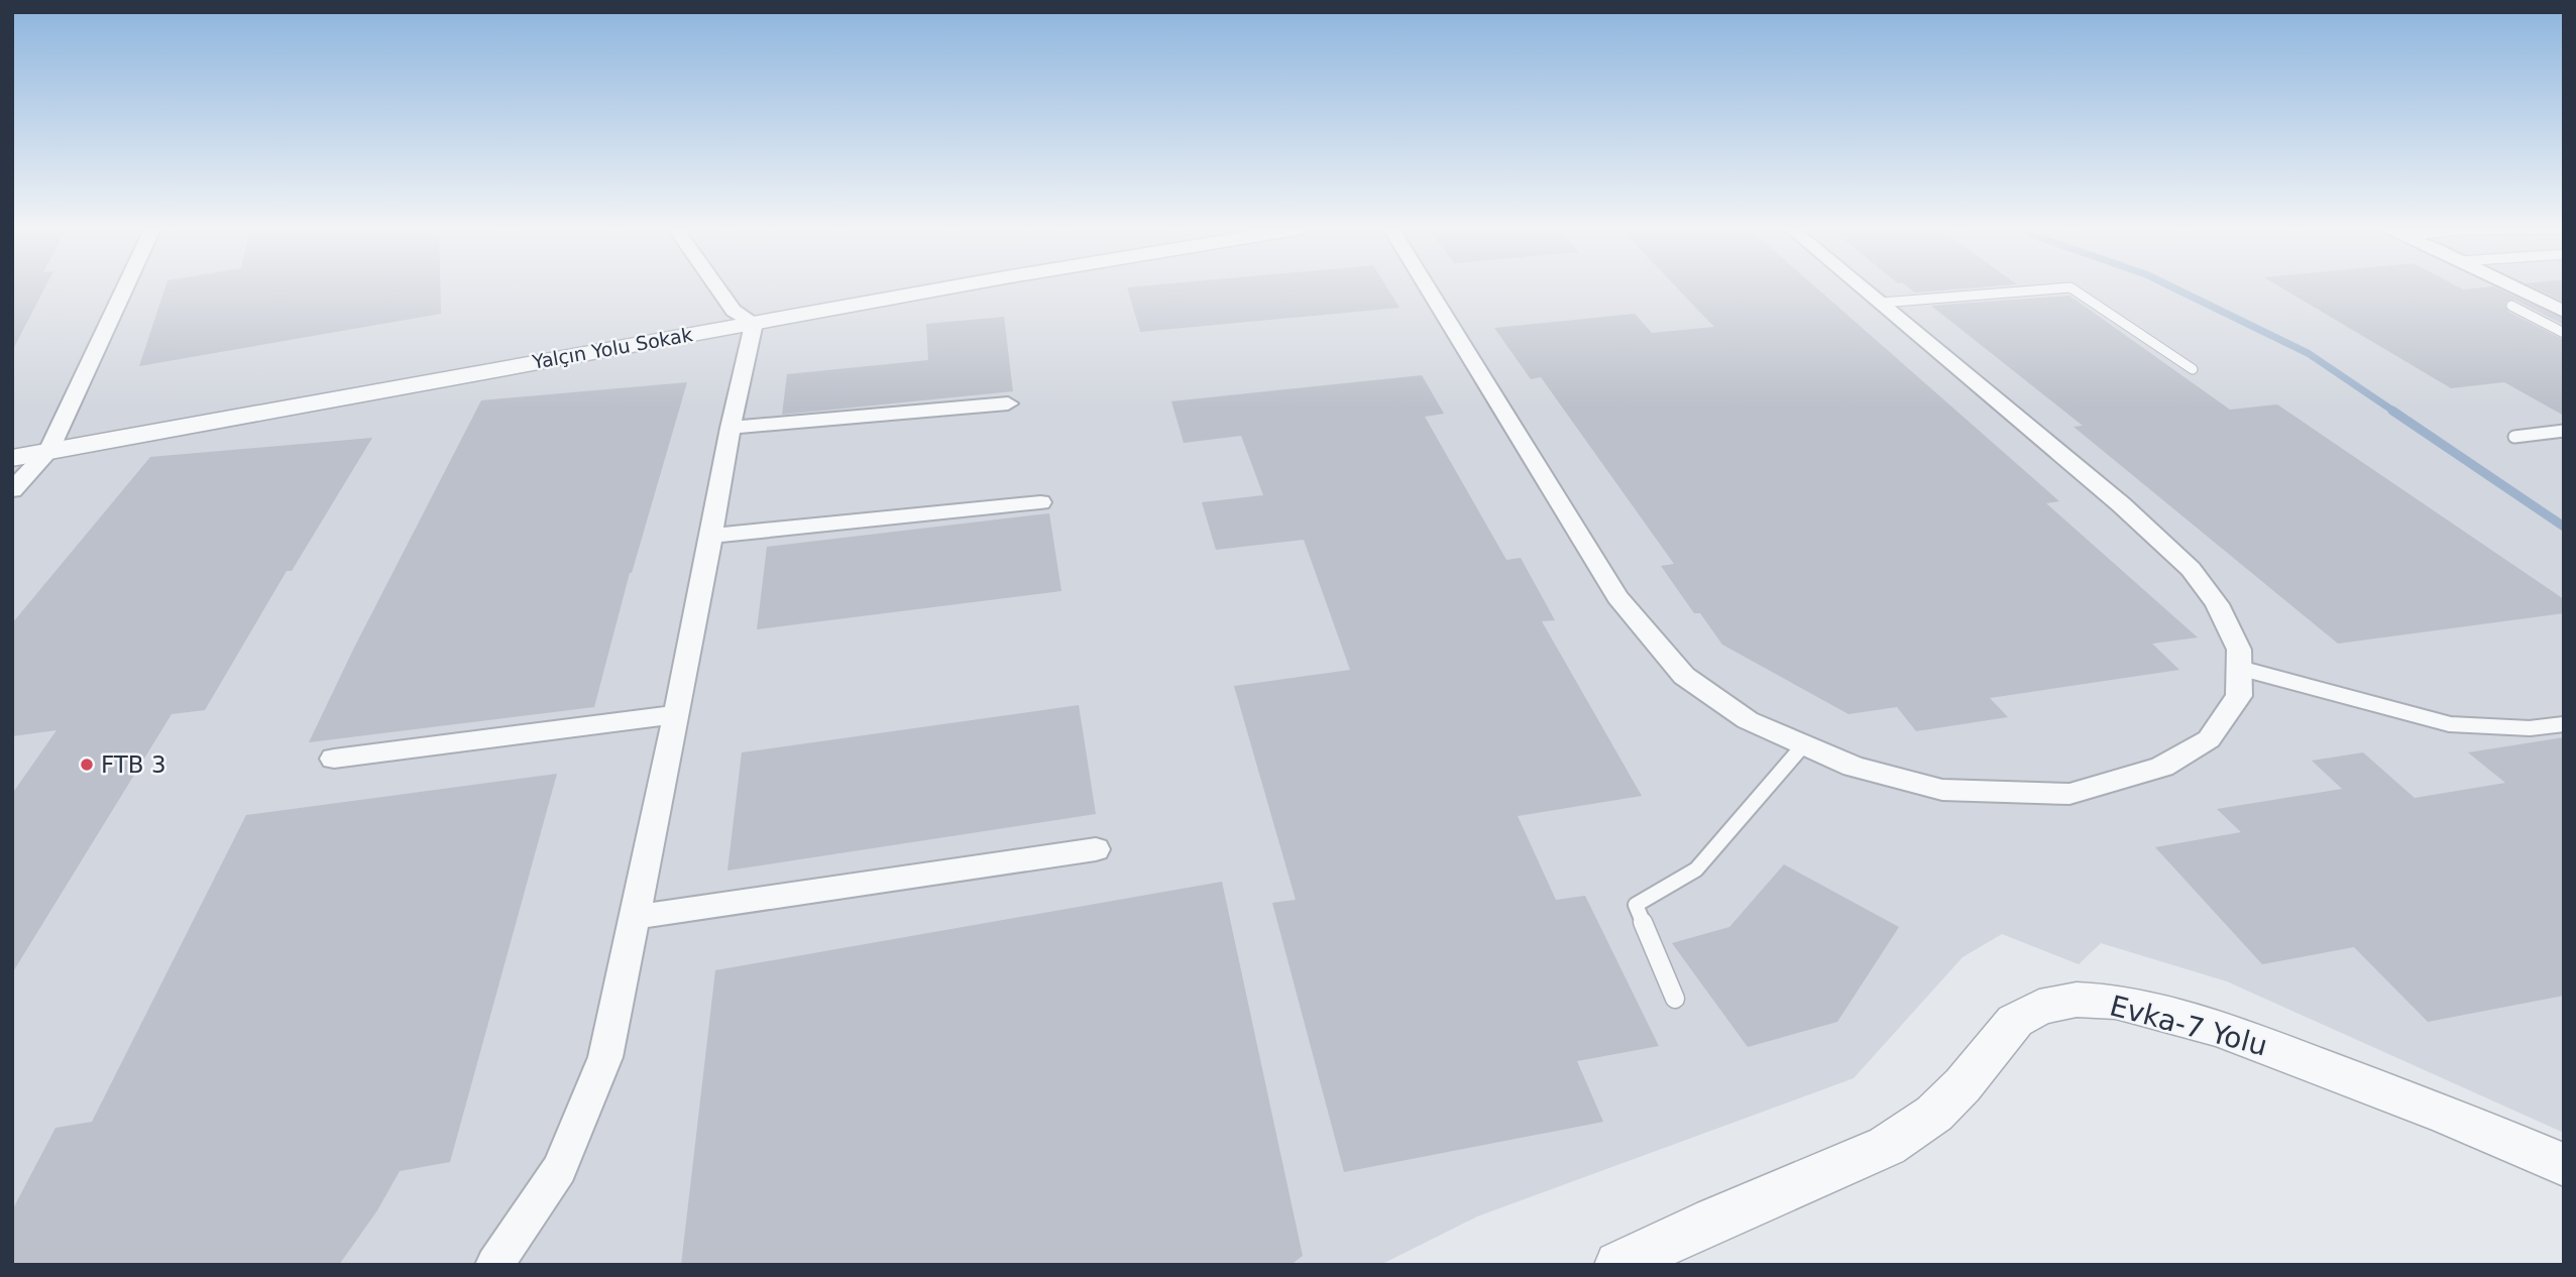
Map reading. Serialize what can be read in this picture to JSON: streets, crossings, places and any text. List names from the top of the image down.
{
  "streets": {
    "street": ["Yalçın Yolu Sokak", "Evka-7 Yolu"]
  },
  "places": ["FTB 3"]
}
